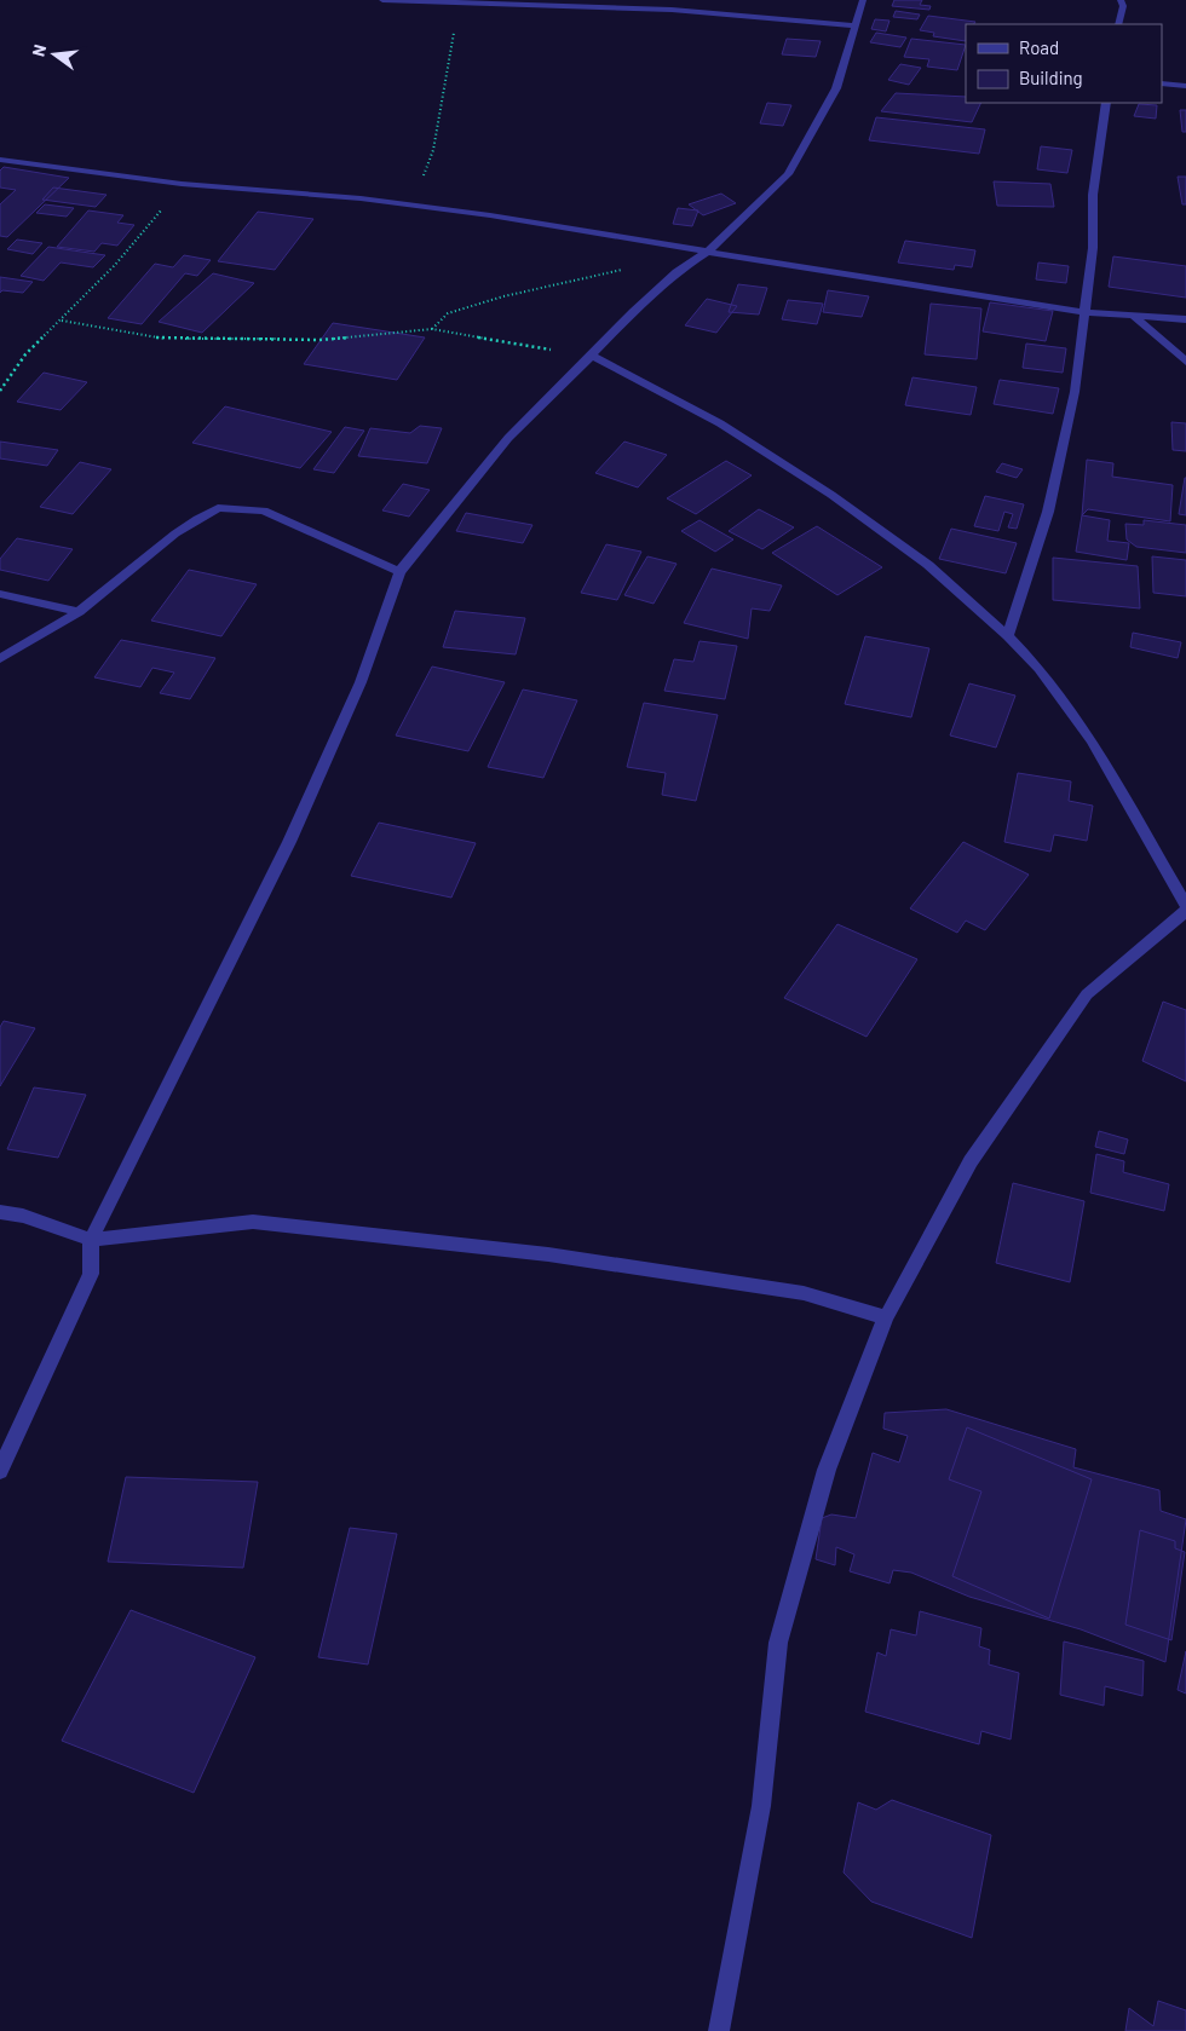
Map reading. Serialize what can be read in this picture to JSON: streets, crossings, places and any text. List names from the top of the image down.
{
  "legend": ["Road", "Building"],
  "north": "left"
}
